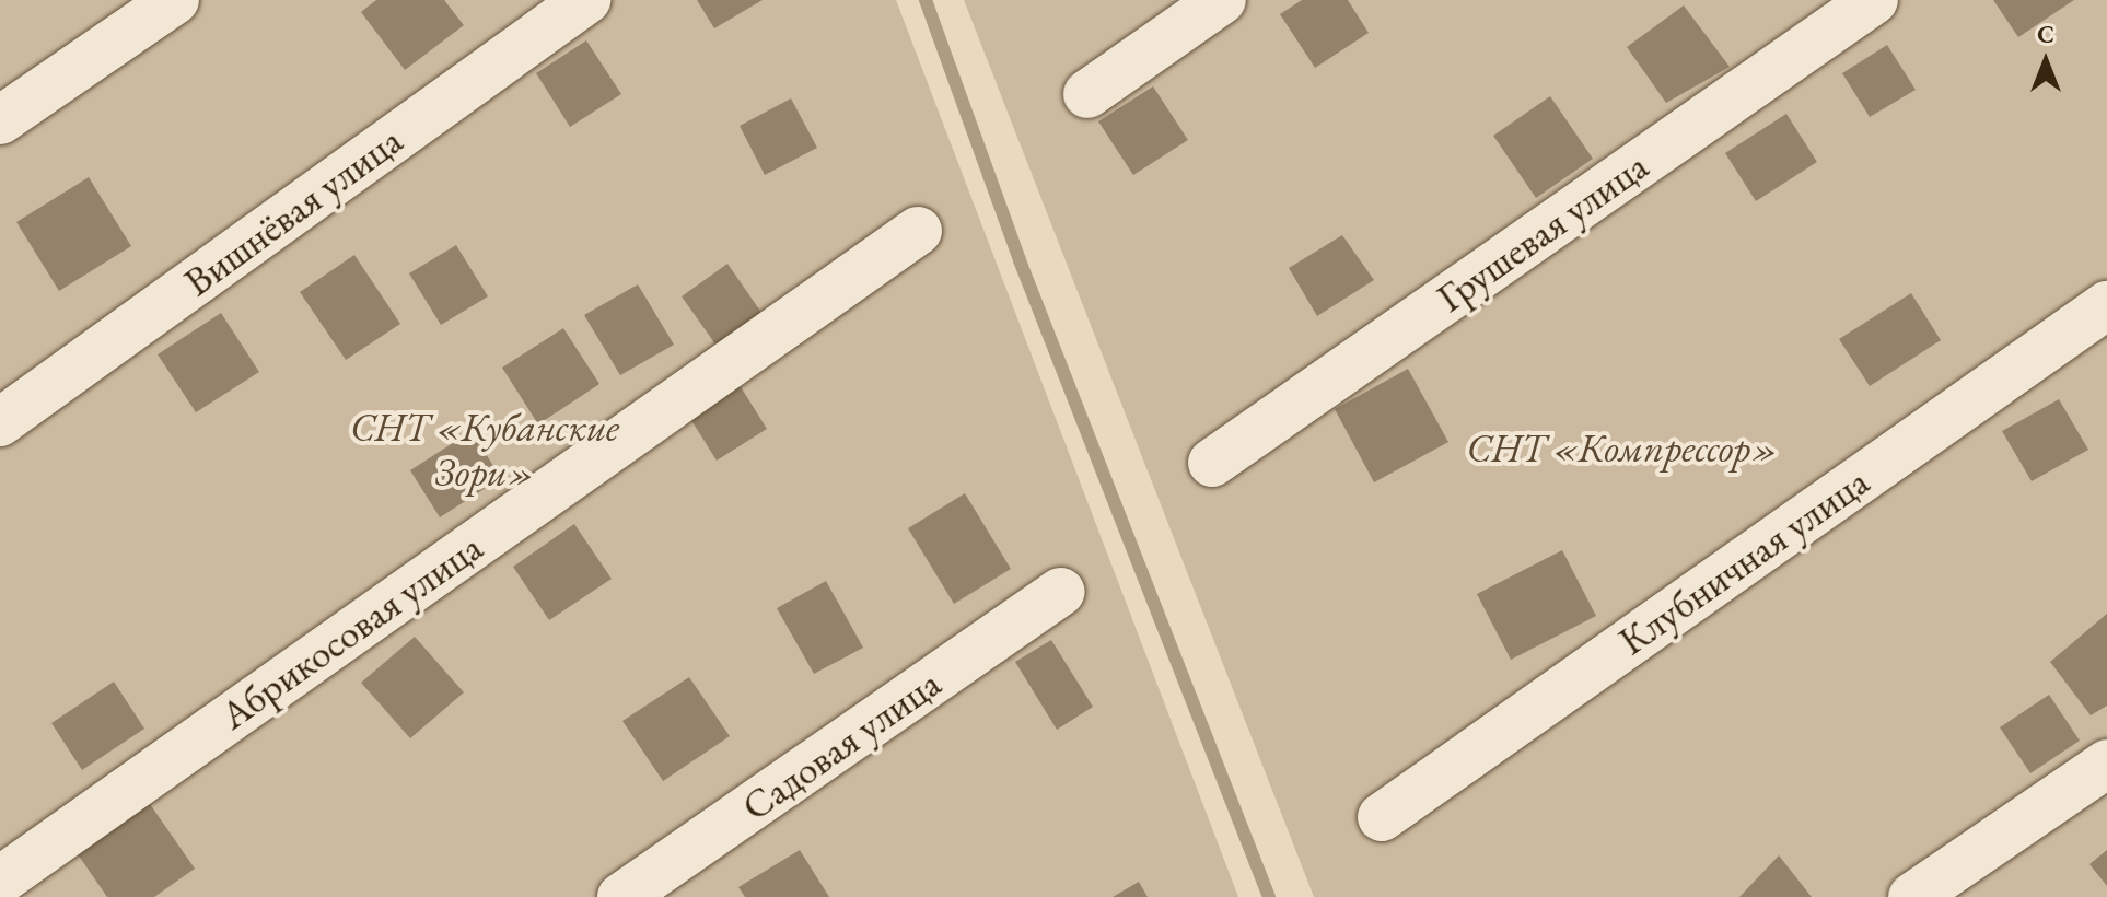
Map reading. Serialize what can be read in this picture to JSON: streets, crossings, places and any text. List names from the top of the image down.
{
  "streets": {
    "street": [
      "Вишнёвая улица",
      "Грушевая улица",
      "Клубничная улица",
      "Абрикосовая улица",
      "Садовая улица"
    ]
  },
  "parks": ["СНТ «Кубанские Зори»", "СНТ «Компрессор»"],
  "north": "top"
}
